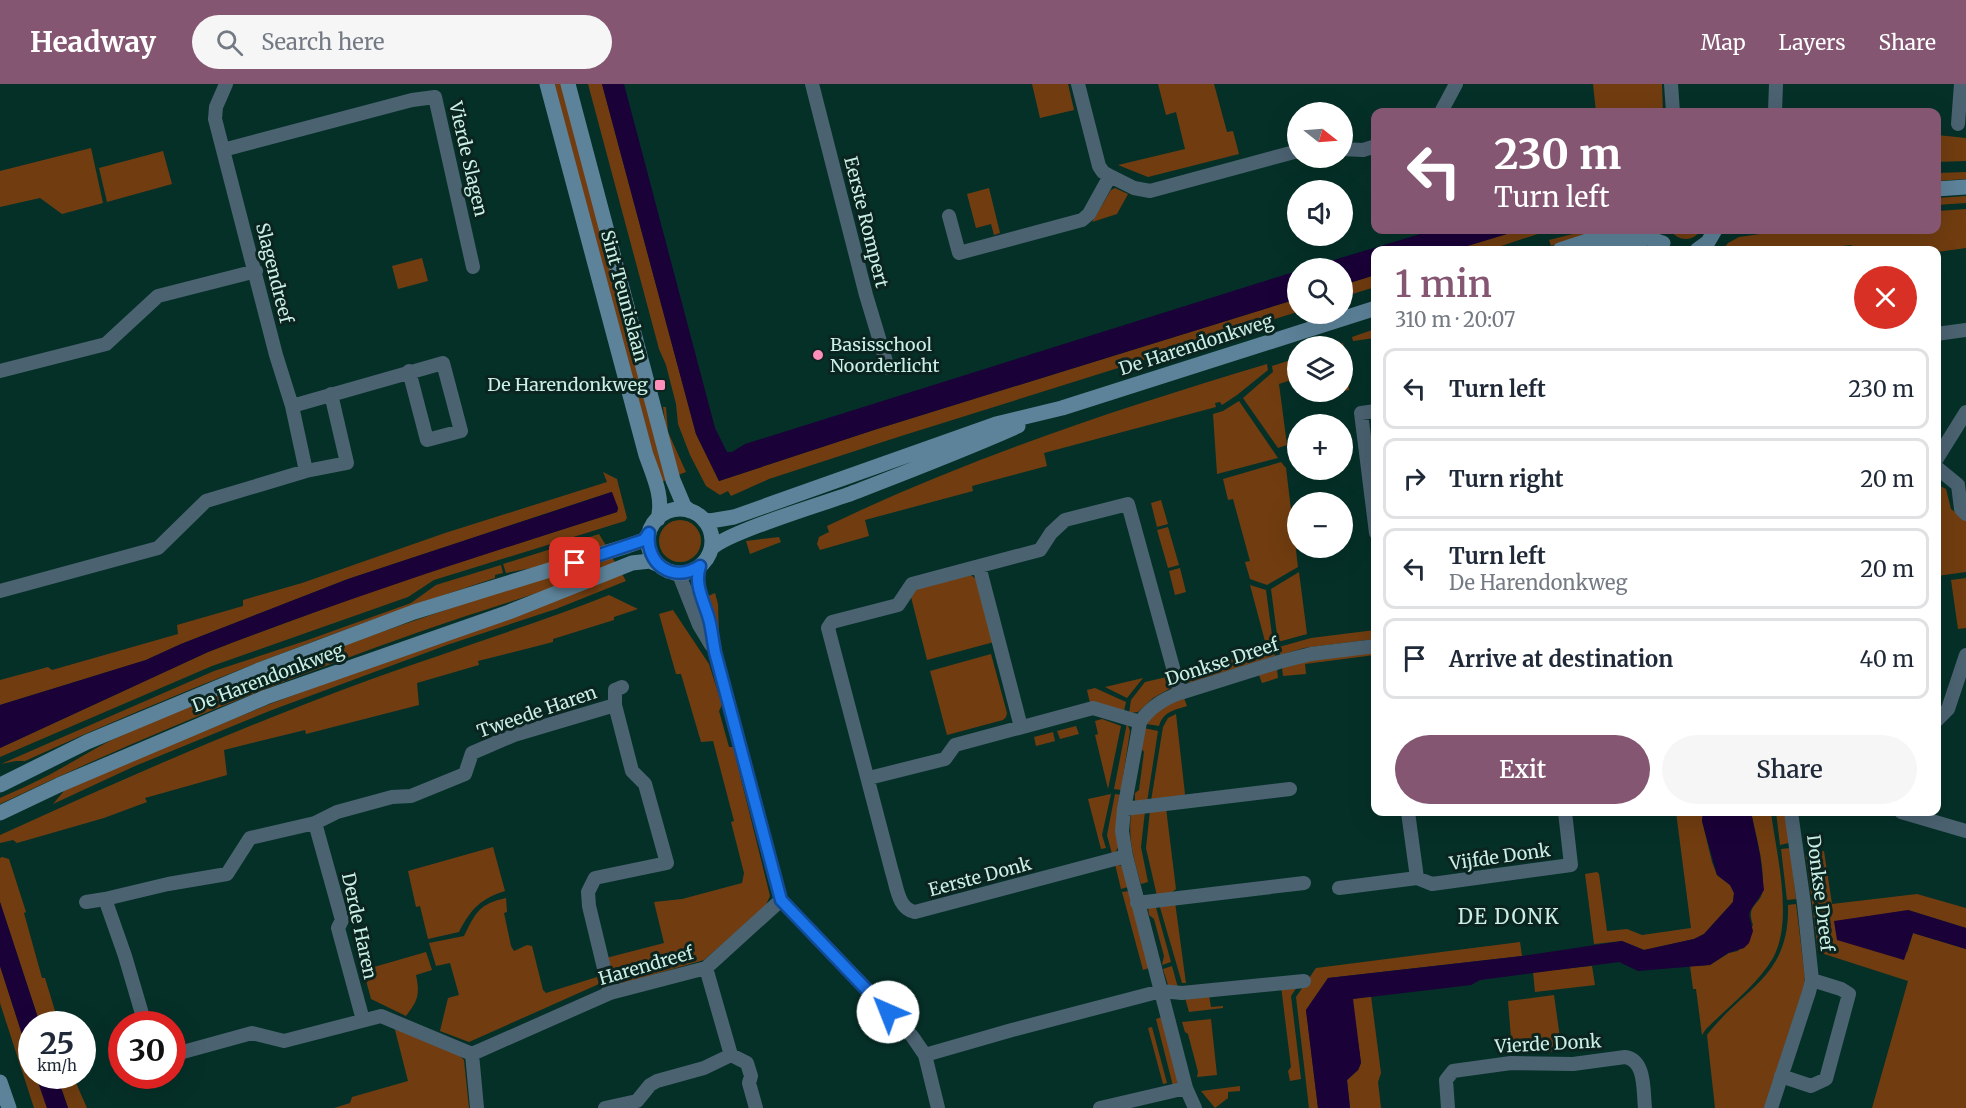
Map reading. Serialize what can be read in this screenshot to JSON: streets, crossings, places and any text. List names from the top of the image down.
{
  "streets": {
    "main road": ["Sint Teunislaan", "De Harendonkweg"],
    "street": [
      "Vierde Slagen",
      "Eerste Rompert",
      "Slagendreef",
      "Donkse Dreef",
      "Tweede Haren",
      "Vijfde Donk",
      "Eerste Donk",
      "Derde Haren",
      "Harendreef",
      "Vierde Donk"
    ]
  },
  "crossings": [
    ["Vierde Slagen", "Slagendreef"],
    ["Sint Teunislaan", "De Harendonkweg"],
    ["Donkse Dreef", "Eerste Donk"],
    ["Tweede Haren", "Derde Haren"],
    ["Tweede Haren", "Harendreef"]
  ],
  "districts": ["DE DONK"],
  "places": {
    "other": ["Basisschool Noorderlicht"],
    "transit": ["De Harendonkweg"]
  },
  "north": "right",
  "page": {
    "header": "Headway",
    "search": "Search here",
    "nav": ["Map", "Layers", "Share"],
    "map_buttons": ["+", "−"],
    "turn": ["230 m", "Turn left"],
    "heading": ["1 min", "310 m · 20:07"],
    "list": [
      {
        "name": "Turn left",
        "value": "230 m"
      },
      {
        "name": "Turn right",
        "value": "20 m"
      },
      {
        "name": "Turn left",
        "note": "De Harendonkweg",
        "value": "20 m"
      },
      {
        "name": "Arrive at destination",
        "value": "40 m"
      }
    ],
    "buttons": ["Exit", "Share"],
    "speed": "25 km/h",
    "limit": "30"
  }
}
